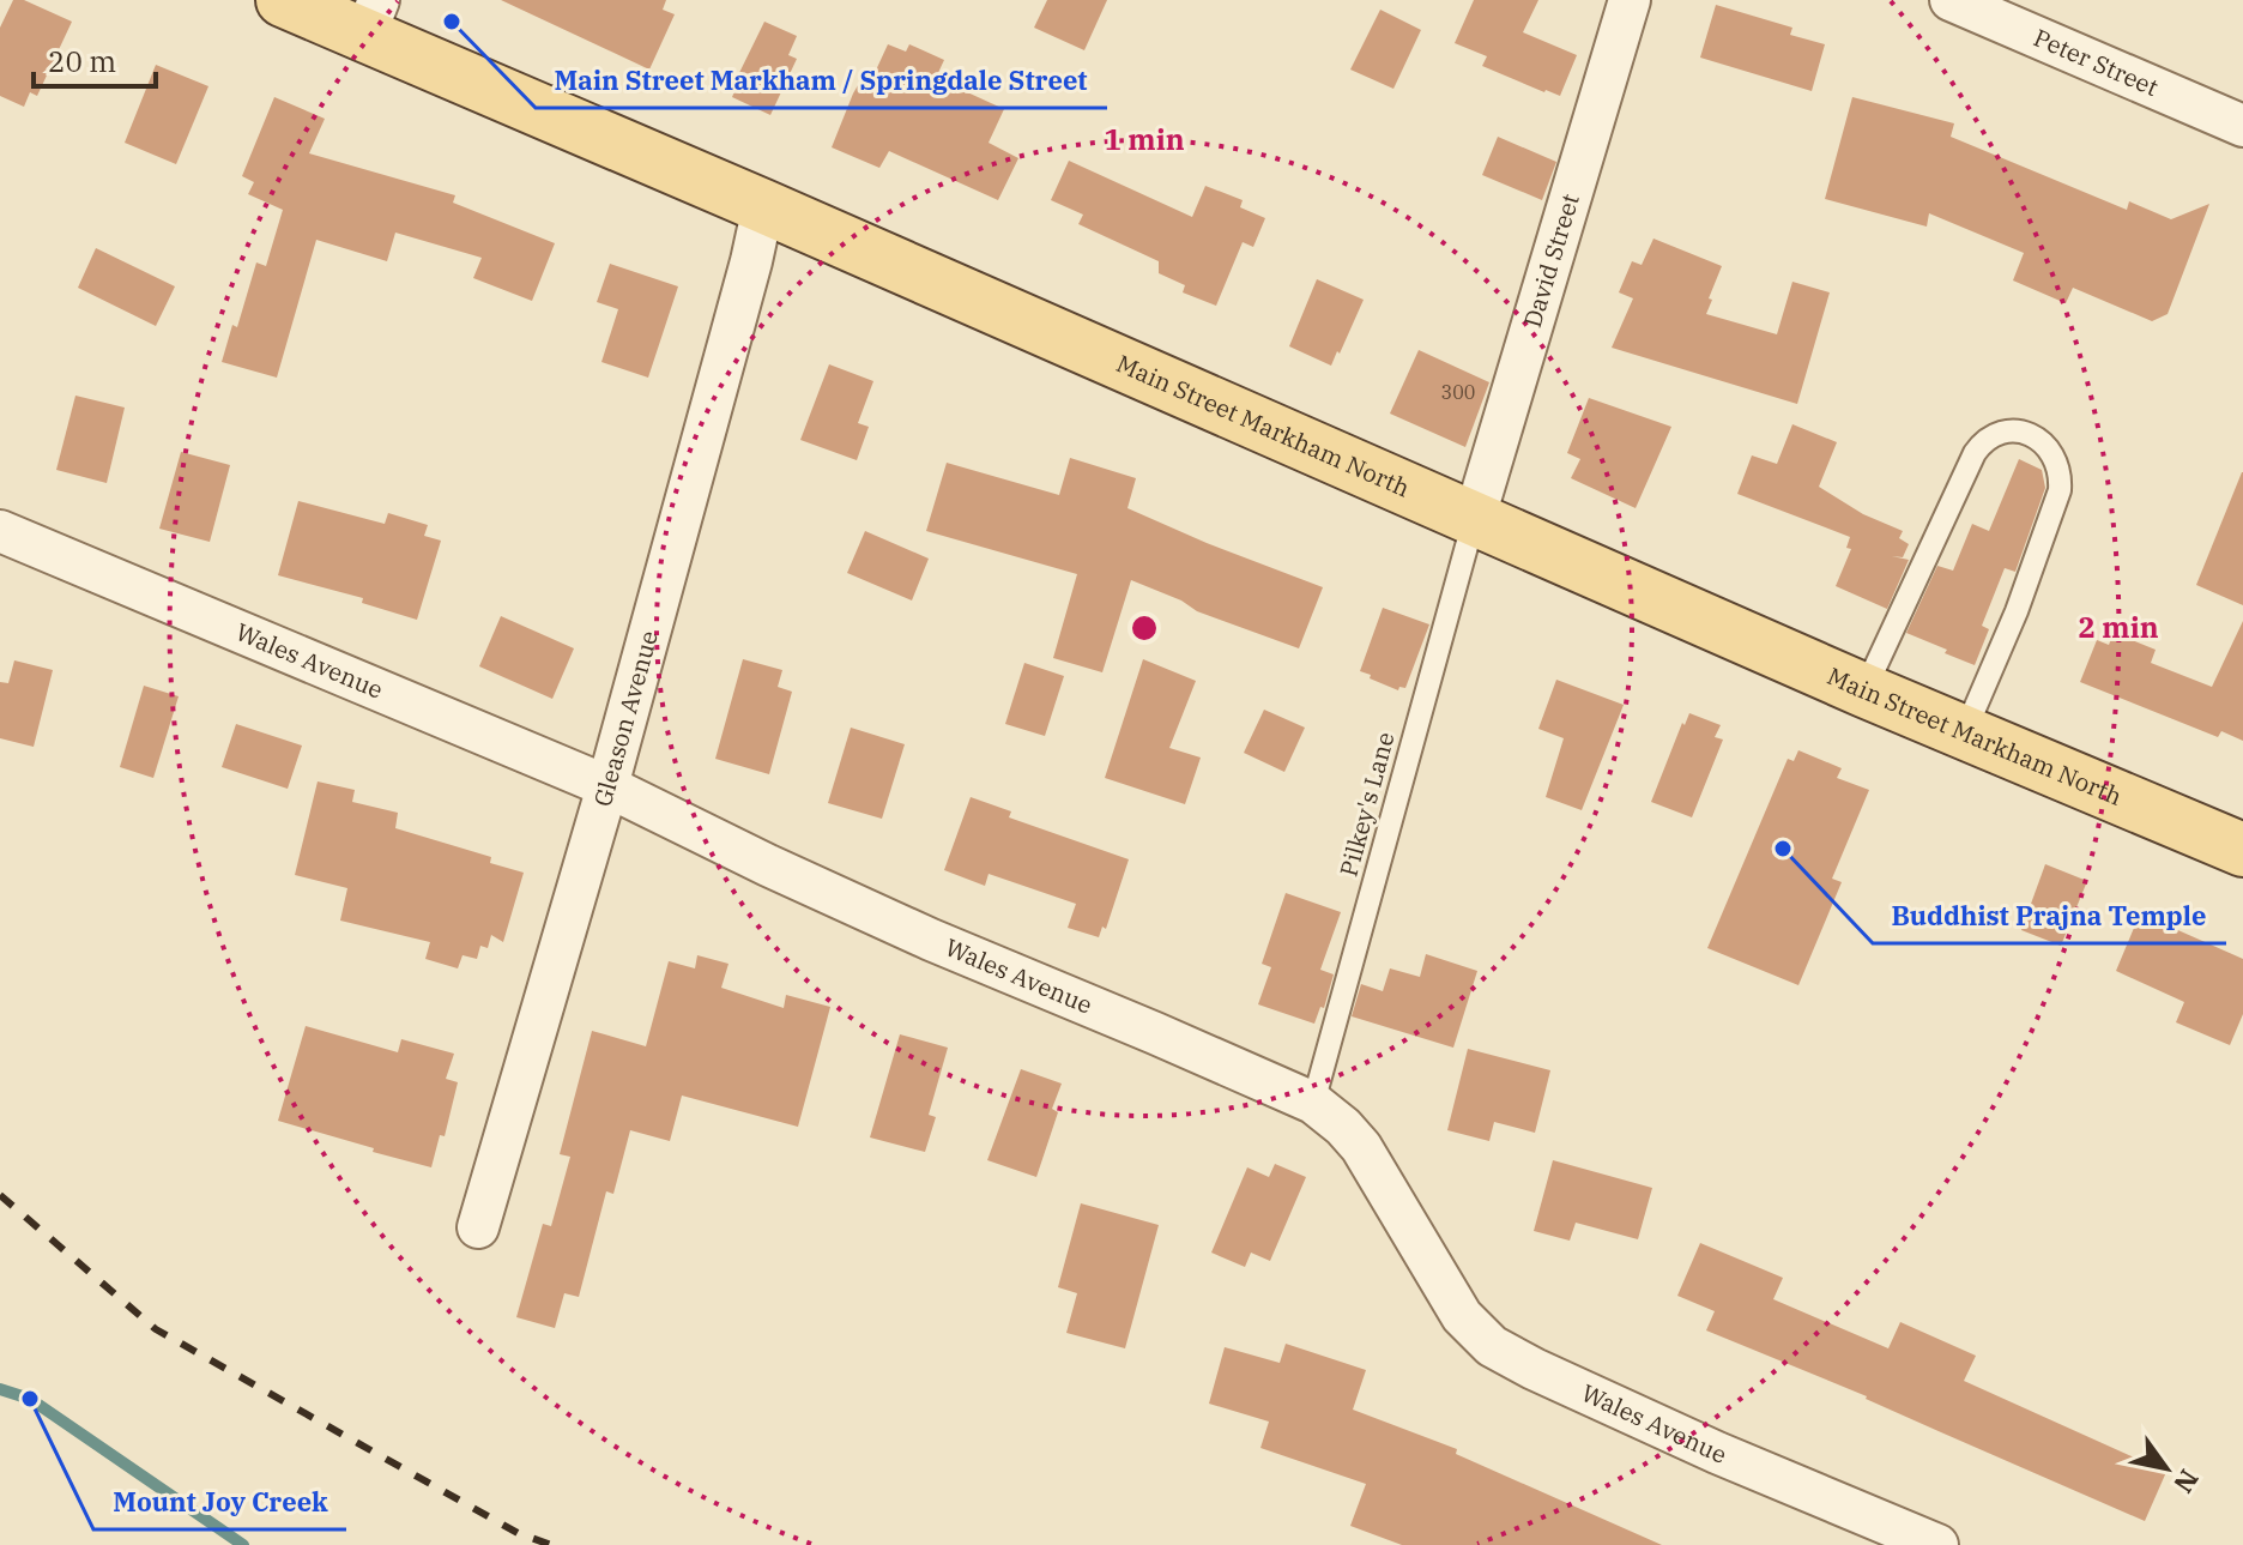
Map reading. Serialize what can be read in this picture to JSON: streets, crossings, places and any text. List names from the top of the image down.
{
  "streets": {
    "main road": ["Main Street Markham North"],
    "street": [
      "Peter Street",
      "David Street",
      "Wales Avenue",
      "Gleason Avenue"
    ],
    "lane": ["Pilkey's Lane"]
  },
  "crossings": [
    ["David Street", "Main Street Markham North"],
    ["David Street", "Pilkey's Lane"],
    ["Main Street Markham North", "Gleason Avenue"],
    ["Main Street Markham North", "Pilkey's Lane"],
    ["Wales Avenue", "Gleason Avenue"],
    ["Wales Avenue", "Pilkey's Lane"]
  ],
  "places": ["Main Street Markham / Springdale Street", "Buddhist Prajna Temple", "Mount Joy Creek"],
  "house_numbers": ["300"],
  "scale_bar": "20 m",
  "north": "bottom right",
  "rings": ["1 min", "2 min"]
}
